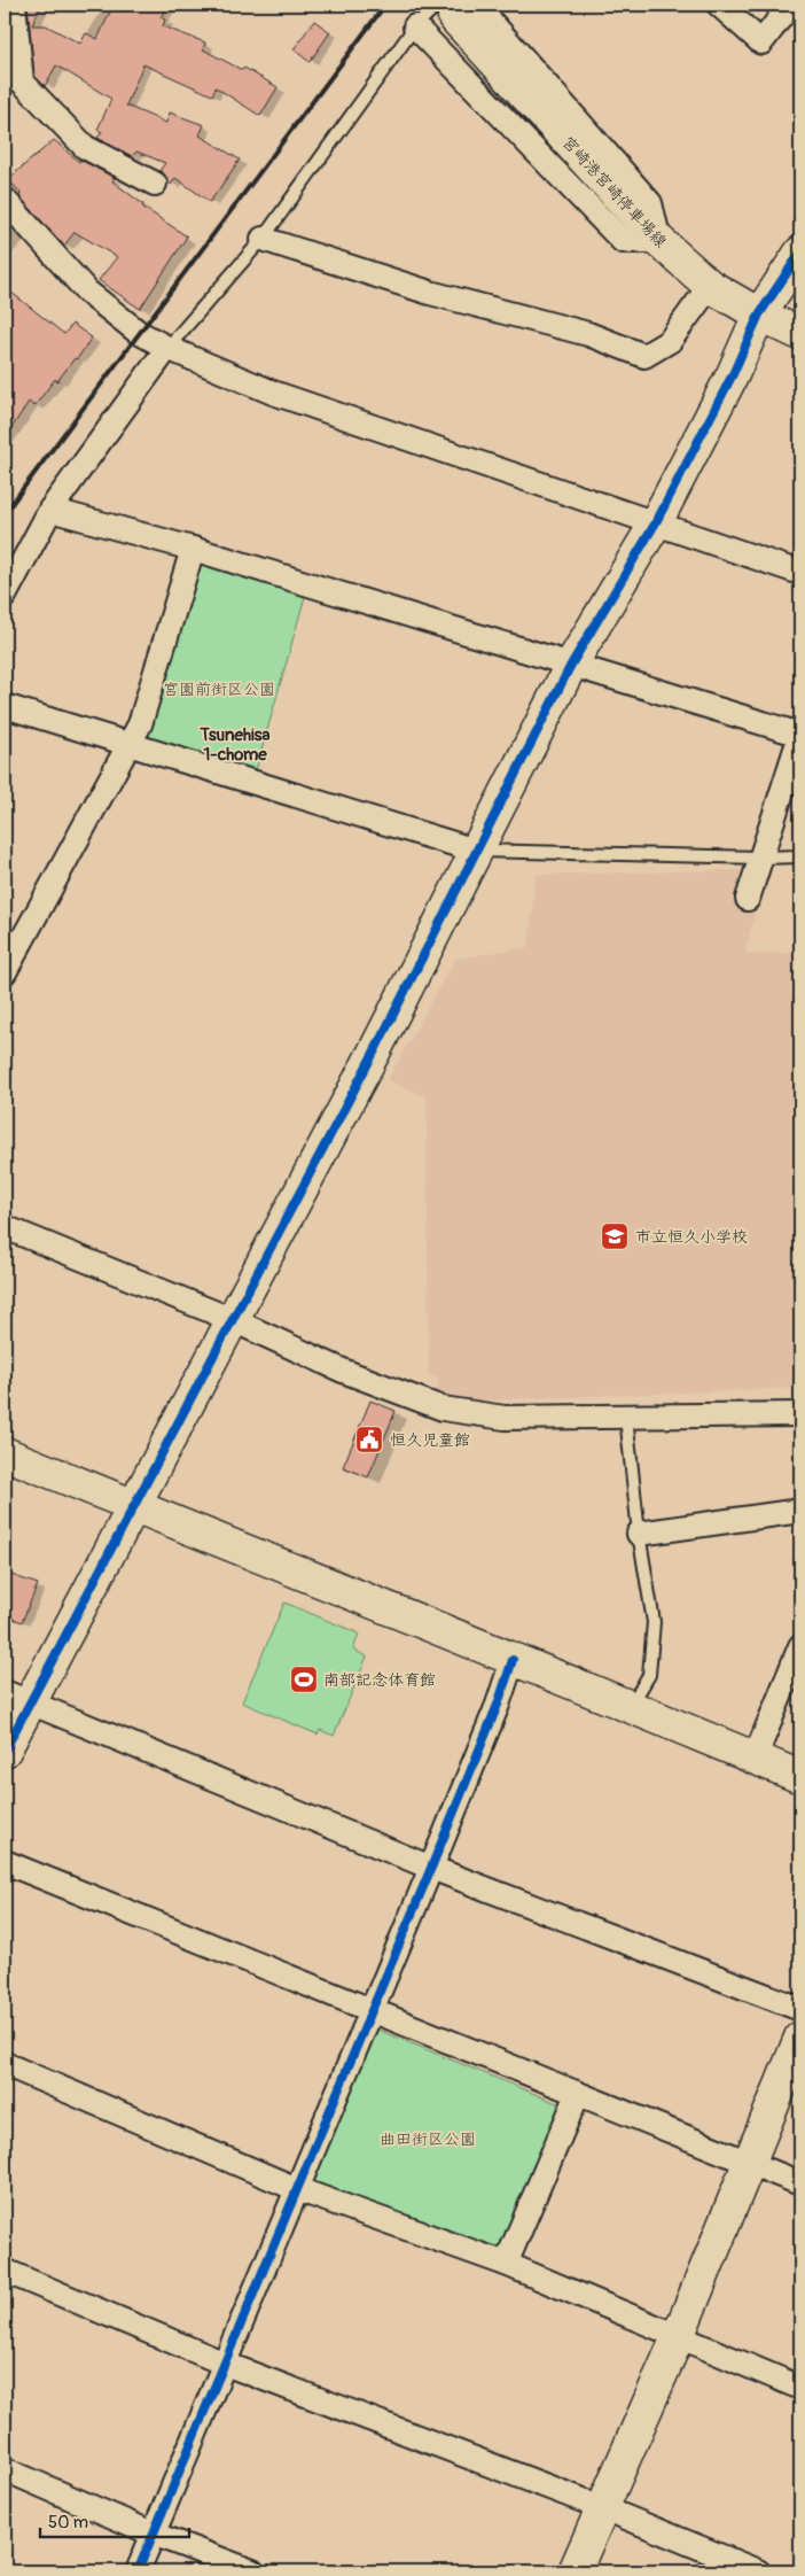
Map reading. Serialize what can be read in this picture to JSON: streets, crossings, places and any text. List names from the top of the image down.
{
  "streets": {
    "street": ["宮崎港宮崎停車場線"]
  },
  "districts": ["Tsunehisa 1-chome"],
  "parks": ["宮園前街区公園", "曲田街区公園"],
  "places": {
    "school or university": ["市立恒久小学校"],
    "public building": ["恒久児童館"],
    "sports": ["南部記念体育館"]
  },
  "scale_bar": "50 m"
}
